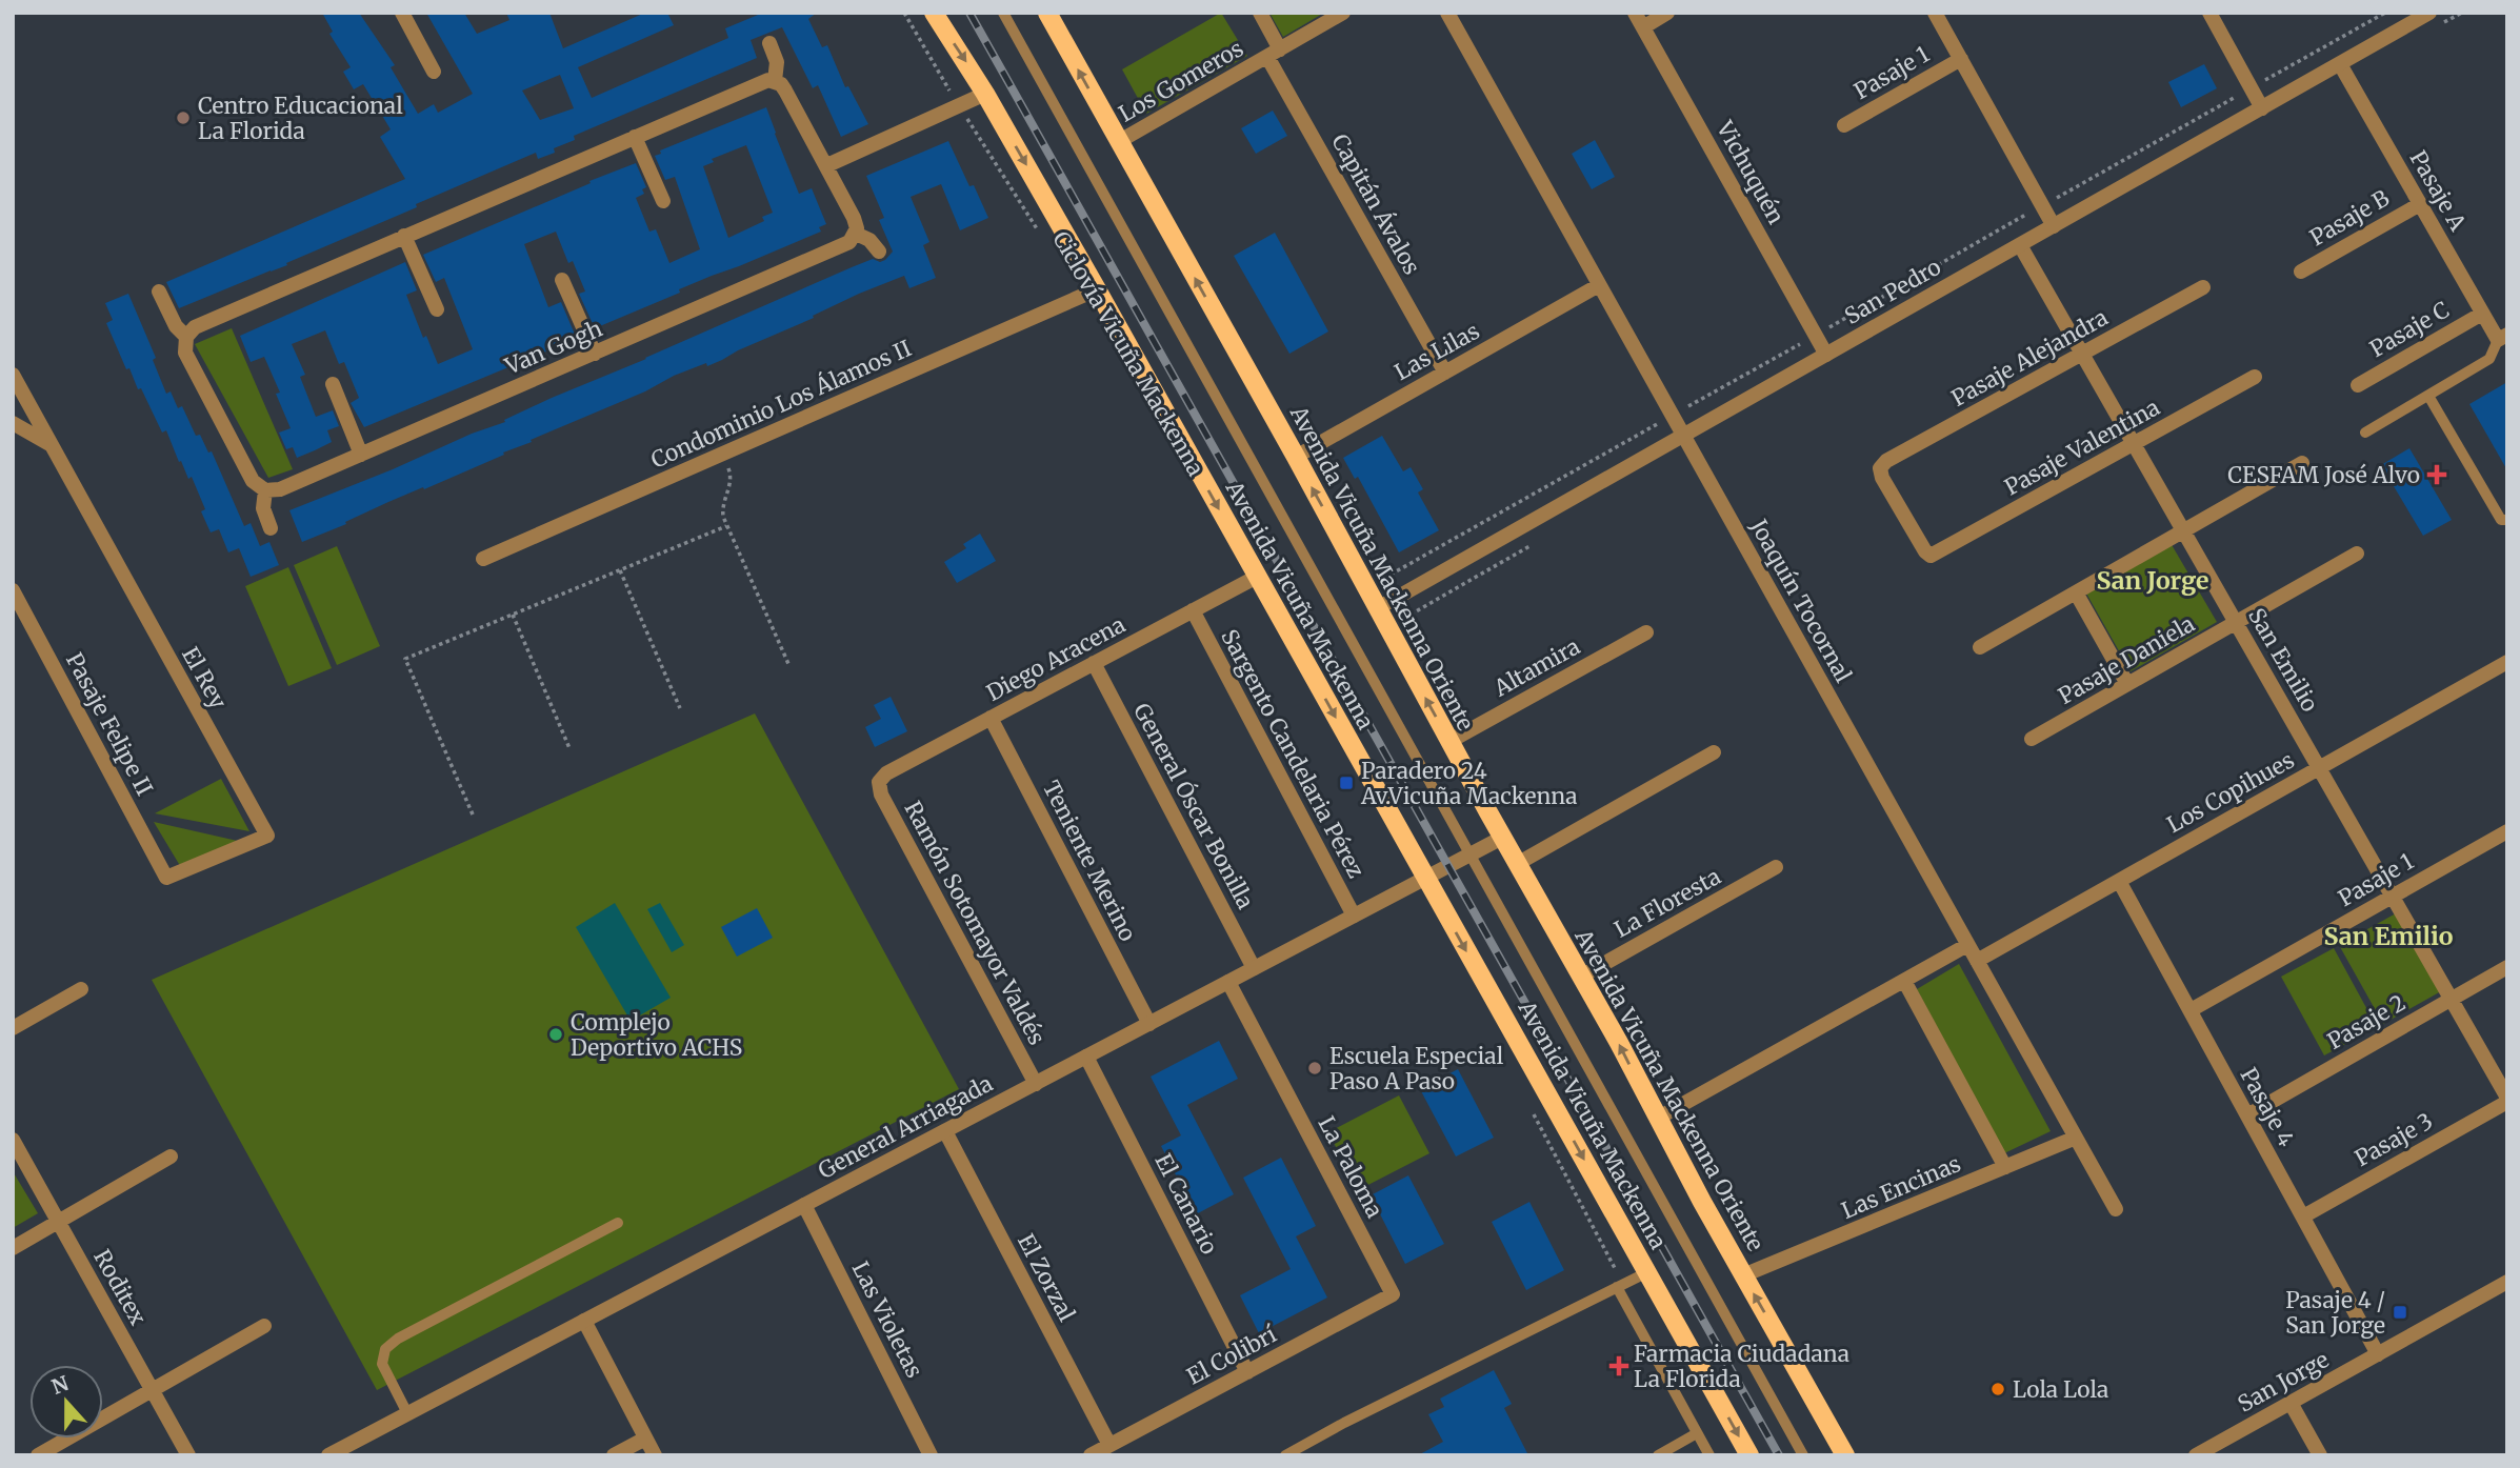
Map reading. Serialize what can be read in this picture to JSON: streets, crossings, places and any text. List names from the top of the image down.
{
  "streets": {
    "main road": ["Avenida Vicuña Mackenna Oriente", "Avenida Vicuña Mackenna"],
    "street": [
      "Pasaje 1",
      "Los Gomeros",
      "Vichuquén",
      "Pasaje A",
      "Capitán Ávalos",
      "Pasaje B",
      "San Pedro",
      "Pasaje C",
      "Van Gogh",
      "Las Lilas",
      "Pasaje Alejandra",
      "Condominio Los Álamos II",
      "Pasaje Valentina",
      "Joaquín Tocornal",
      "Diego Aracena",
      "Pasaje Daniela",
      "San Emilio",
      "Altamira",
      "El Rey",
      "Pasaje Felipe II",
      "Sargento Candelaria Pérez",
      "Los Copihues",
      "General Óscar Bonilla",
      "Teniente Merino",
      "La Floresta",
      "Ramón Sotomayor Valdés",
      "Pasaje 2",
      "Pasaje 4",
      "General Arriagada",
      "Pasaje 3",
      "La Paloma",
      "Las Encinas",
      "El Canario",
      "El Zorzal",
      "Roditex",
      "Las Violetas",
      "El Colibrí",
      "San Jorge"
    ],
    "path": ["Ciclovía Vicuña Mackenna"]
  },
  "crossings": [
    ["Pasaje 1", "San Emilio"],
    ["Pasaje 1", "Pasaje 4"],
    ["Los Gomeros", "Capitán Ávalos"],
    ["Los Gomeros", "Avenida Vicuña Mackenna Oriente"],
    ["Vichuquén", "San Pedro"],
    ["Pasaje A", "Pasaje B"],
    ["Pasaje A", "San Pedro"],
    ["Pasaje A", "Pasaje C"],
    ["Capitán Ávalos", "Las Lilas"],
    ["San Pedro", "Avenida Vicuña Mackenna Oriente"],
    ["San Pedro", "Joaquín Tocornal"],
    ["San Pedro", "San Emilio"],
    ["Las Lilas", "Avenida Vicuña Mackenna Oriente"],
    ["Las Lilas", "Joaquín Tocornal"],
    ["Pasaje Alejandra", "Pasaje Valentina"],
    ["Pasaje Alejandra", "San Emilio"],
    ["Condominio Los Álamos II", "Avenida Vicuña Mackenna"],
    ["Pasaje Valentina", "San Emilio"],
    ["Avenida Vicuña Mackenna Oriente", "Altamira"],
    ["Avenida Vicuña Mackenna Oriente", "La Floresta"],
    ["Avenida Vicuña Mackenna Oriente", "General Arriagada"],
    ["Avenida Vicuña Mackenna Oriente", "Las Encinas"],
    ["Joaquín Tocornal", "Los Copihues"],
    ["Joaquín Tocornal", "Las Encinas"],
    ["Avenida Vicuña Mackenna", "Diego Aracena"],
    ["Avenida Vicuña Mackenna", "General Arriagada"],
    ["Diego Aracena", "Sargento Candelaria Pérez"],
    ["Diego Aracena", "General Óscar Bonilla"],
    ["Diego Aracena", "Teniente Merino"],
    ["Diego Aracena", "Ramón Sotomayor Valdés"],
    ["Pasaje Daniela", "San Emilio"],
    ["San Emilio", "Los Copihues"],
    ["San Emilio", "Pasaje 2"],
    ["San Emilio", "Pasaje 3"],
    ["El Rey", "Pasaje Felipe II"],
    ["Sargento Candelaria Pérez", "General Arriagada"],
    ["Los Copihues", "Pasaje 4"],
    ["General Óscar Bonilla", "General Arriagada"],
    ["Teniente Merino", "General Arriagada"],
    ["Ramón Sotomayor Valdés", "General Arriagada"],
    ["Pasaje 2", "Pasaje 4"],
    ["Pasaje 4", "Pasaje 3"],
    ["Pasaje 4", "San Jorge"],
    ["General Arriagada", "La Paloma"],
    ["General Arriagada", "El Canario"],
    ["General Arriagada", "El Zorzal"],
    ["General Arriagada", "Las Violetas"],
    ["La Paloma", "El Colibrí"],
    ["El Canario", "El Colibrí"],
    ["El Zorzal", "El Colibrí"]
  ],
  "one_way": ["Avenida Vicuña Mackenna Oriente", "Avenida Vicuña Mackenna"],
  "districts": ["San Jorge", "San Emilio"],
  "places": {
    "other": [
      "Centro Educacional La Florida",
      "Complejo Deportivo ACHS",
      "Escuela Especial Paso A Paso",
      "Lola Lola"
    ],
    "health": ["CESFAM José Alvo", "Farmacia Ciudadana La Florida"],
    "transit": ["Paradero 24 Av.Vicuña Mackenna", "Pasaje 4 / San Jorge"]
  },
  "north": "top"
}
